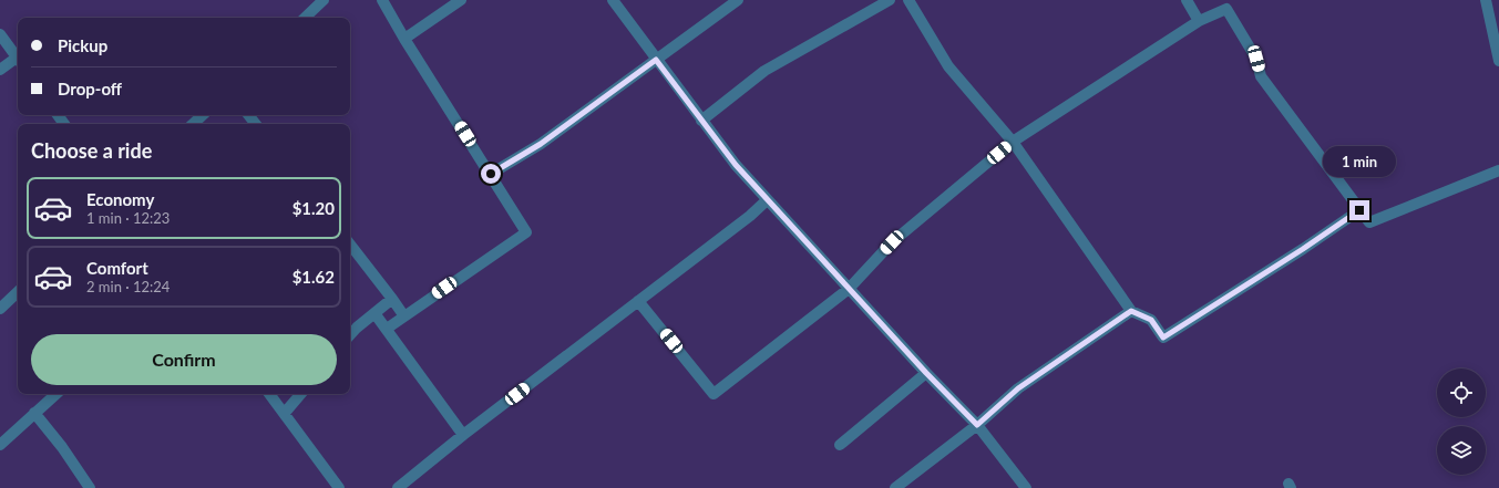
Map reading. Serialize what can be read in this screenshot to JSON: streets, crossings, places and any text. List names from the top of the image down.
{
  "page": {
    "banner": ["Pickup", "Drop-off"],
    "heading": "Choose a ride",
    "bubble": "1 min",
    "list": [
      {
        "name": "Economy",
        "note": "1 min · 12:23",
        "value": "$1.20"
      },
      {
        "name": "Comfort",
        "note": "2 min · 12:24",
        "value": "$1.62"
      }
    ],
    "buttons": "Confirm"
  }
}
